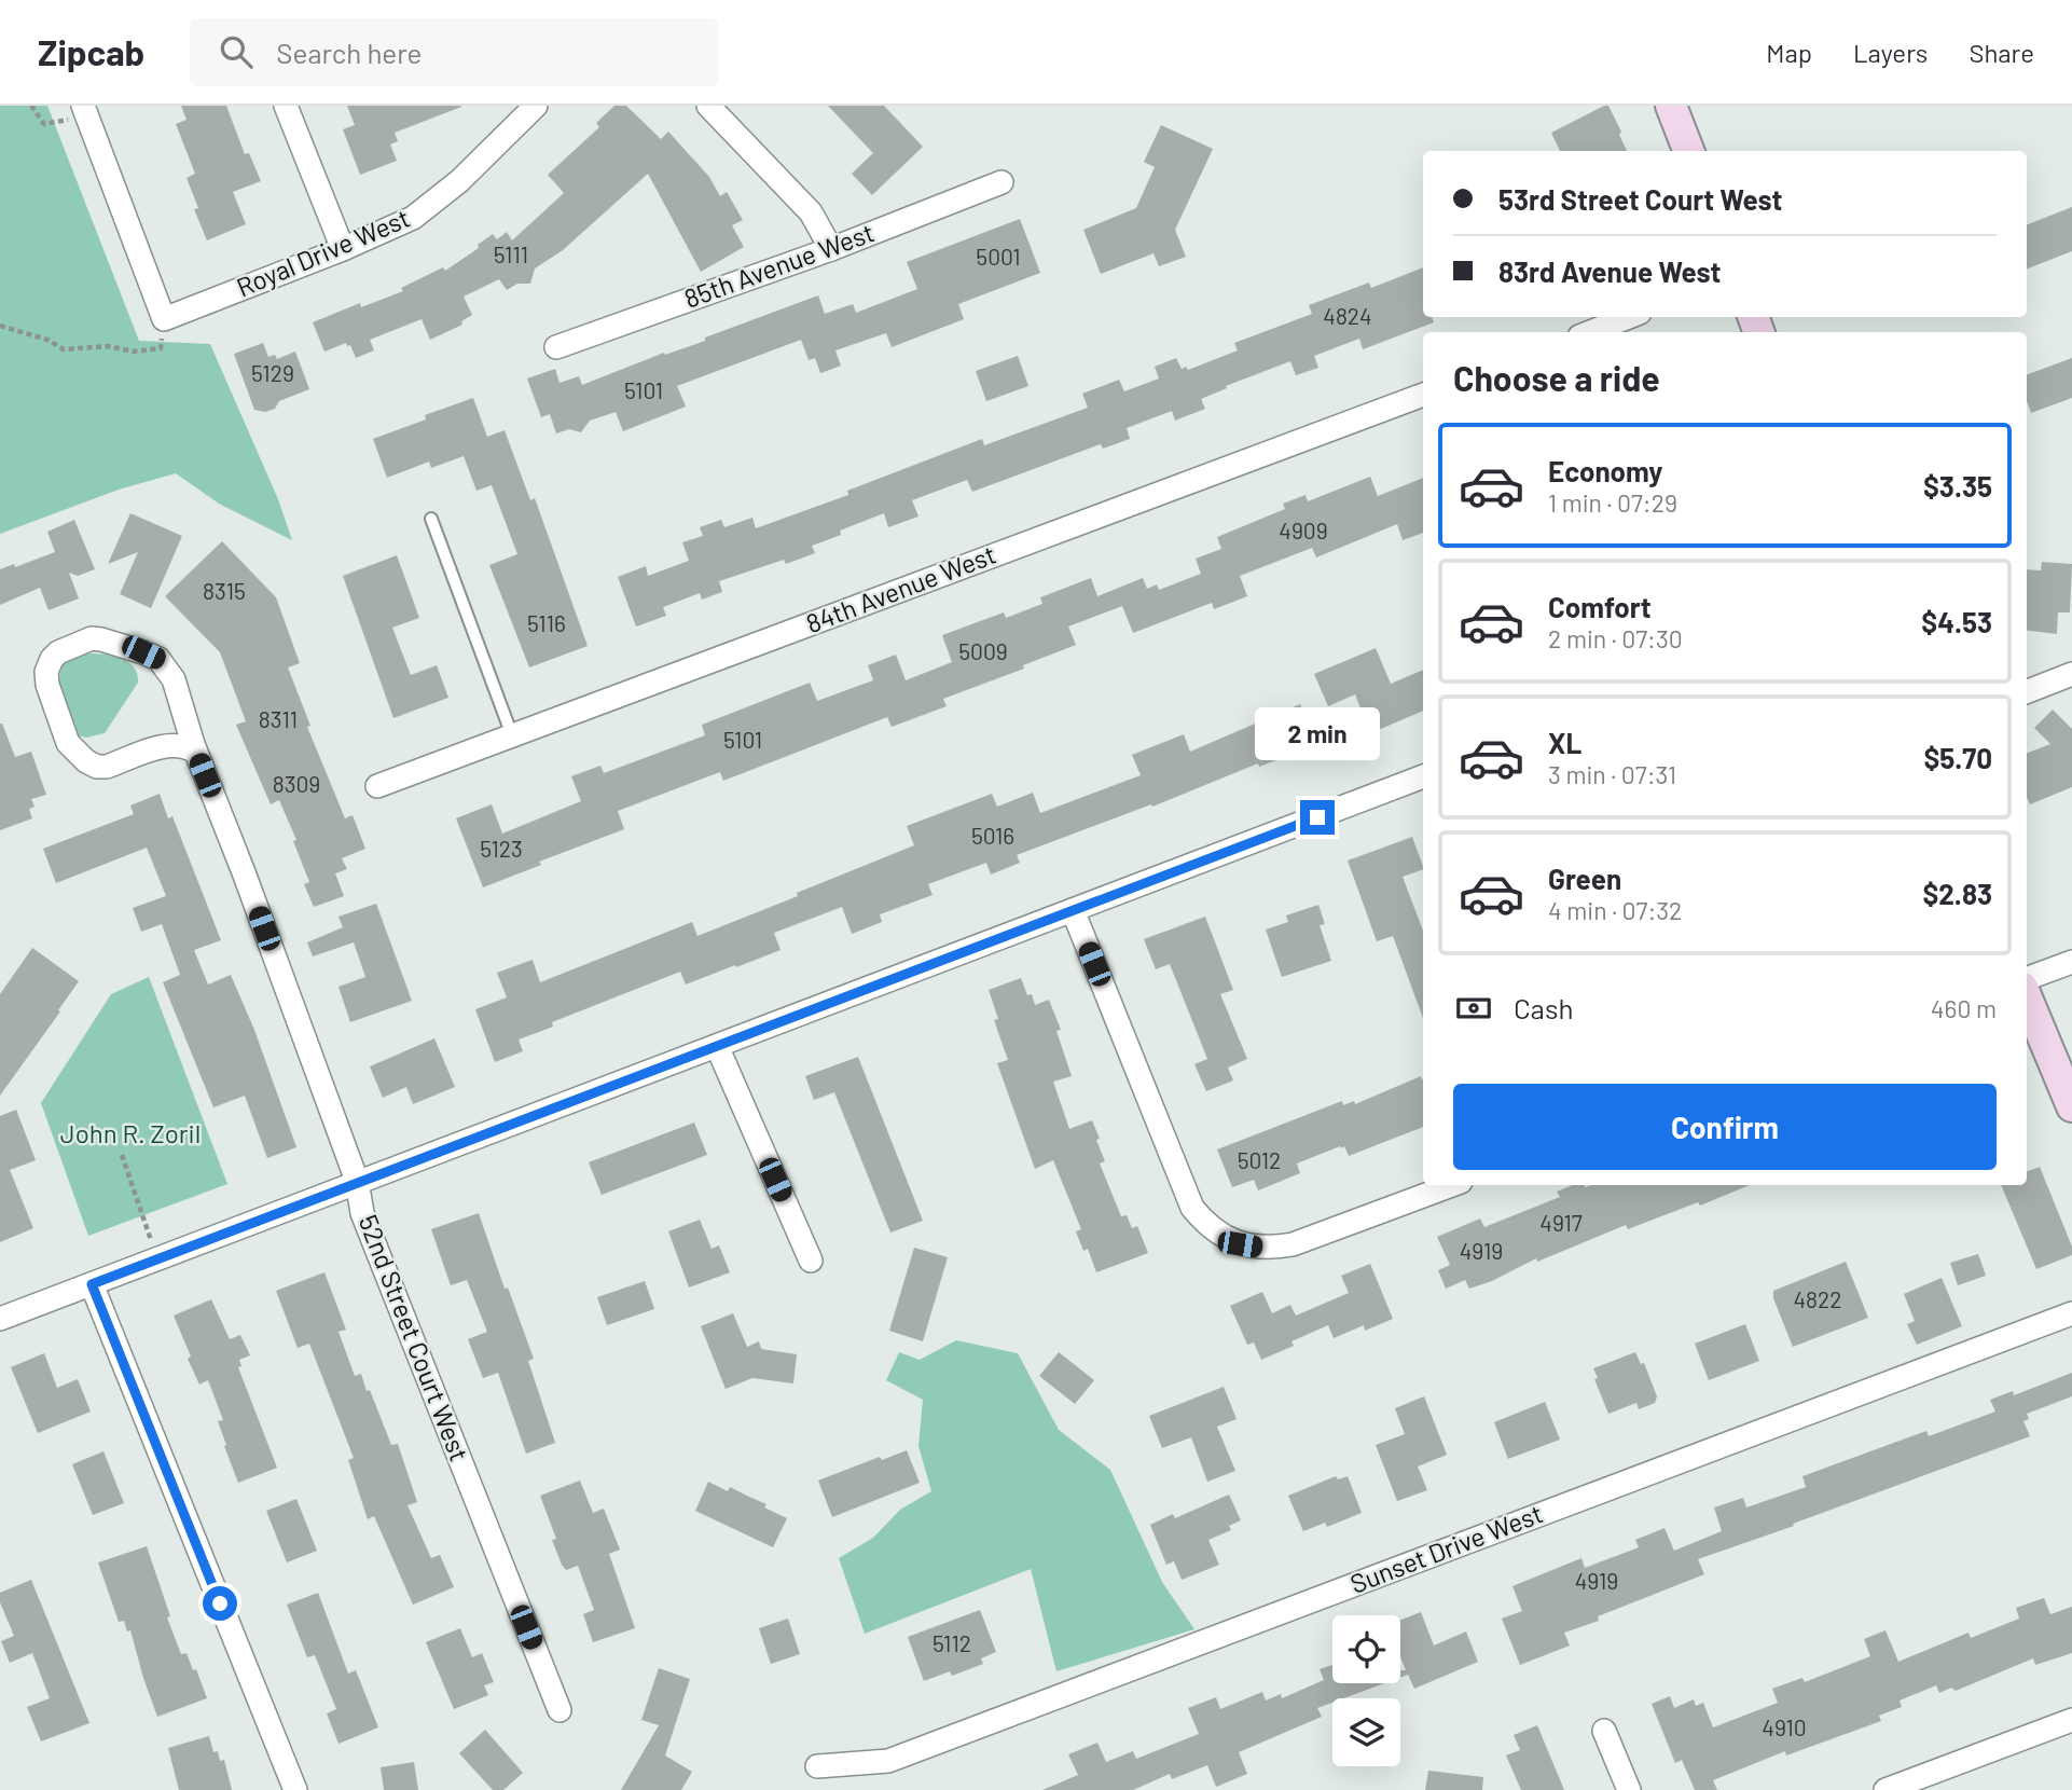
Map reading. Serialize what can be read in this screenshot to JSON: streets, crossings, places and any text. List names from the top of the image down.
{
  "streets": {
    "street": [
      "Royal Drive West",
      "85th Avenue West",
      "84th Avenue West",
      "52nd Street Court West",
      "Sunset Drive West"
    ]
  },
  "parks": ["John R. Zoril"],
  "house_numbers": [
    "5111",
    "5001",
    "4824",
    "5129",
    "5101",
    "4909",
    "8315",
    "5116",
    "5009",
    "8311",
    "5101",
    "8309",
    "5016",
    "5123",
    "5012",
    "4917",
    "4919",
    "4822",
    "4919",
    "5112",
    "4910"
  ],
  "page": {
    "header": "Zipcab",
    "search": "Search here",
    "nav": ["Map", "Layers", "Share"],
    "banner": ["53rd Street Court West", "83rd Avenue West"],
    "heading": "Choose a ride",
    "list": [
      {
        "name": "Economy",
        "note": "1 min · 07:29",
        "value": "$3.35"
      },
      {
        "name": "Comfort",
        "note": "2 min · 07:30",
        "value": "$4.53"
      },
      {
        "name": "XL",
        "note": "3 min · 07:31",
        "value": "$5.70"
      },
      {
        "name": "Green",
        "note": "4 min · 07:32",
        "value": "$2.83"
      }
    ],
    "bubble": "2 min",
    "pay": ["Cash", "460 m"],
    "buttons": "Confirm"
  }
}
